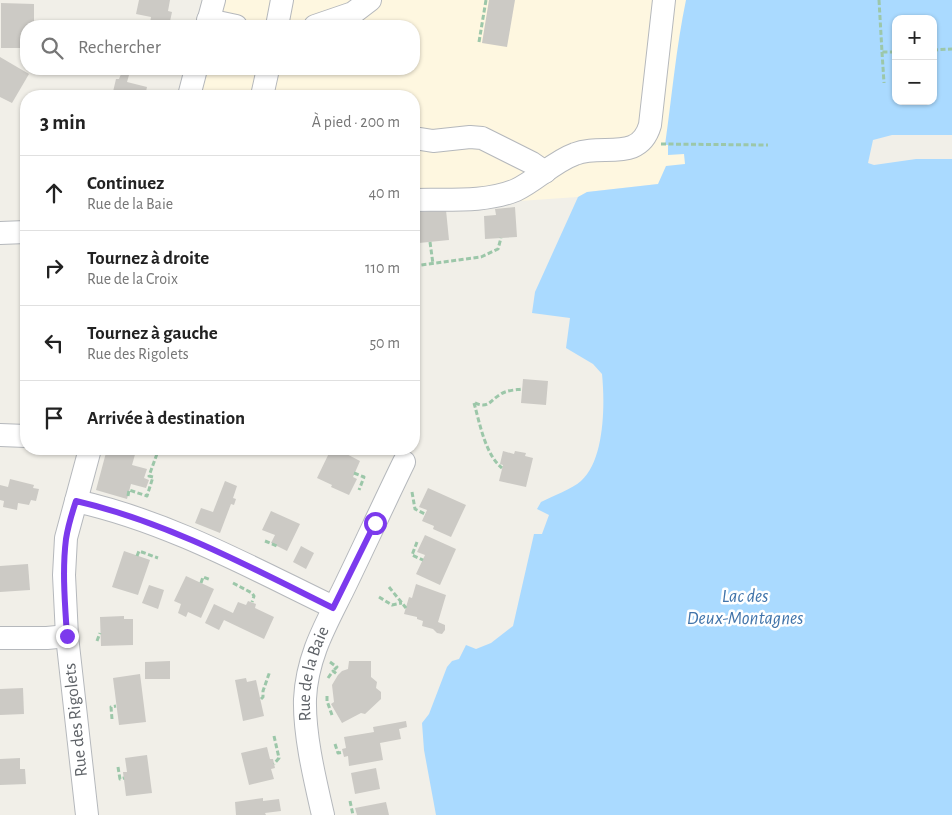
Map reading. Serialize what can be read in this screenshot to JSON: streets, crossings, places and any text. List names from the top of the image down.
{
  "streets": {
    "street": ["Rue de la Baie", "Rue des Rigolets"]
  },
  "water": ["Lac des Deux-Montagnes"],
  "page": {
    "map_buttons": ["+", "−"],
    "search": "Rechercher",
    "heading": ["3 min", "À pied · 200 m"],
    "list": [
      ["Continuez", "Rue de la Baie", "40 m"],
      ["Tournez à droite", "Rue de la Croix", "110 m"],
      ["Tournez à gauche", "Rue des Rigolets", "50 m"],
      "Arrivée à destination"
    ]
  }
}
